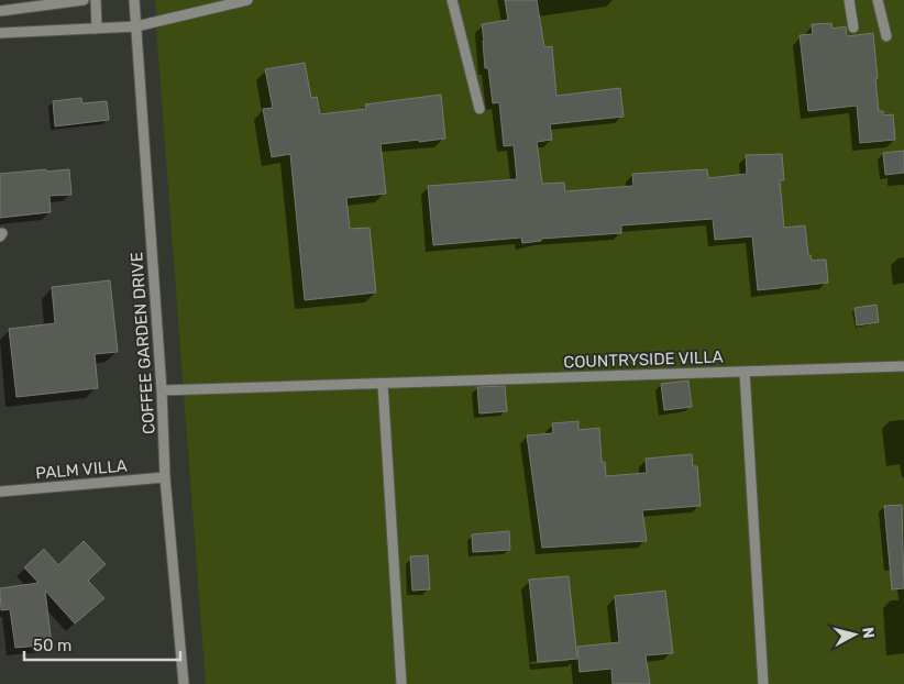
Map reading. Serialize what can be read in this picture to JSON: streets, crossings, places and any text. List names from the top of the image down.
{
  "streets": {
    "street": ["COFFEE GARDEN DRIVE", "COUNTRYSIDE VILLA", "PALM VILLA"]
  },
  "crossings": [
    ["COFFEE GARDEN DRIVE", "COUNTRYSIDE VILLA"],
    ["COFFEE GARDEN DRIVE", "PALM VILLA"]
  ],
  "scale_bar": "50 m",
  "north": "right"
}
